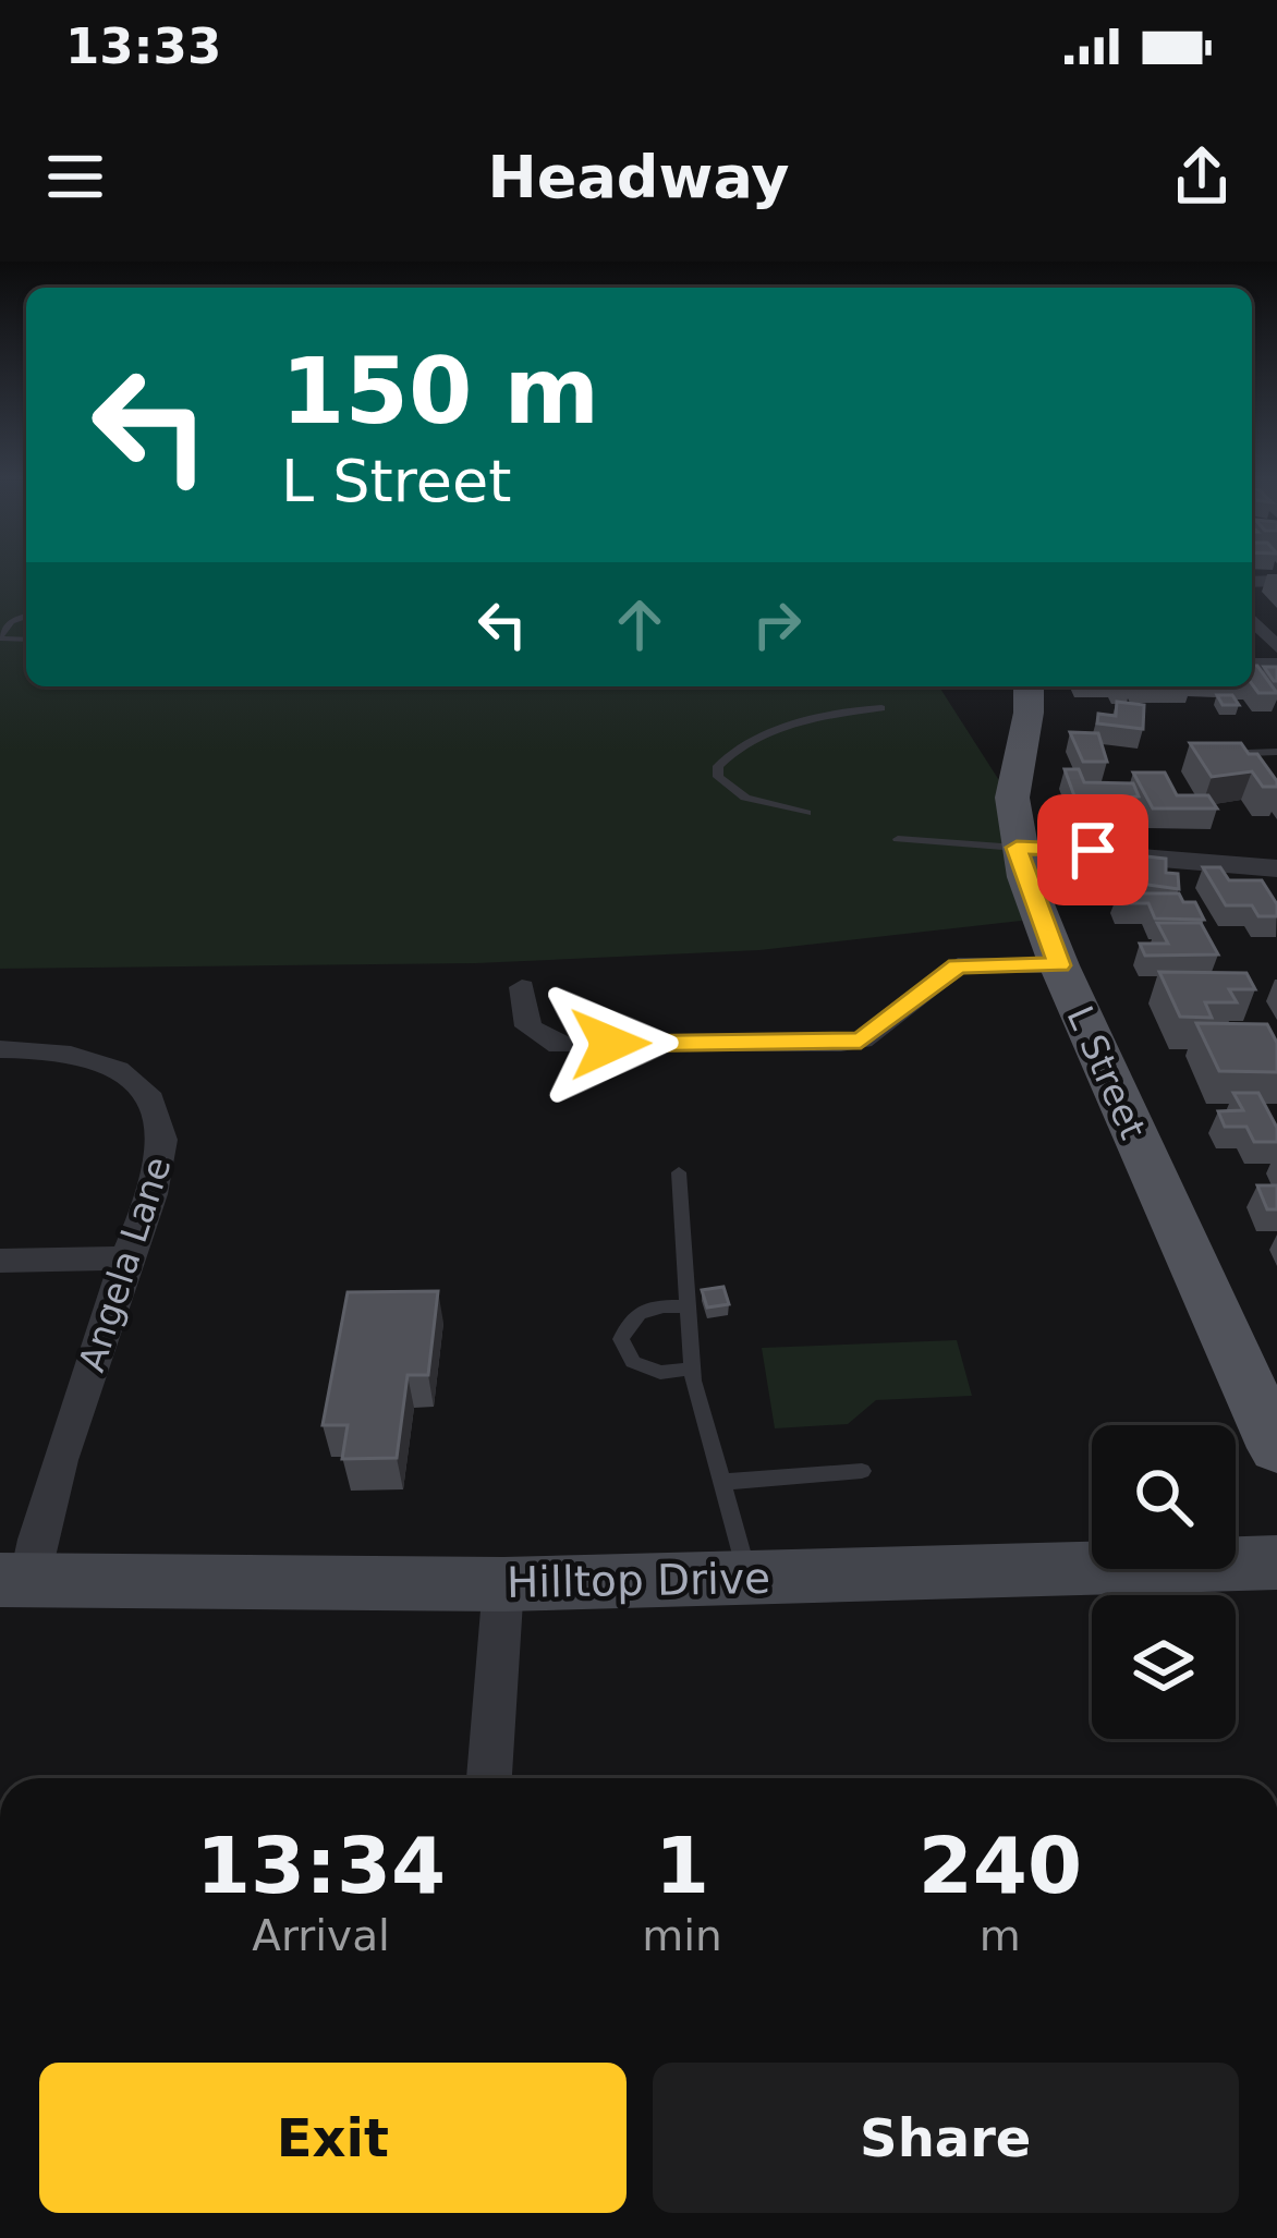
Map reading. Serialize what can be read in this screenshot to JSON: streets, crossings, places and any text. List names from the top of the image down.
{
  "streets": {
    "main road": ["L Street", "Hilltop Drive"],
    "street": ["Angela Lane"]
  },
  "crossings": [
    ["Angela Lane", "Hilltop Drive"]
  ],
  "page": {
    "status": "13:33",
    "header": "Headway",
    "turn": ["150 m", "L Street"],
    "eta": [
      "13:34",
      "Arrival",
      "1",
      "min",
      "240",
      "m"
    ],
    "buttons": ["Exit", "Share"]
  }
}
